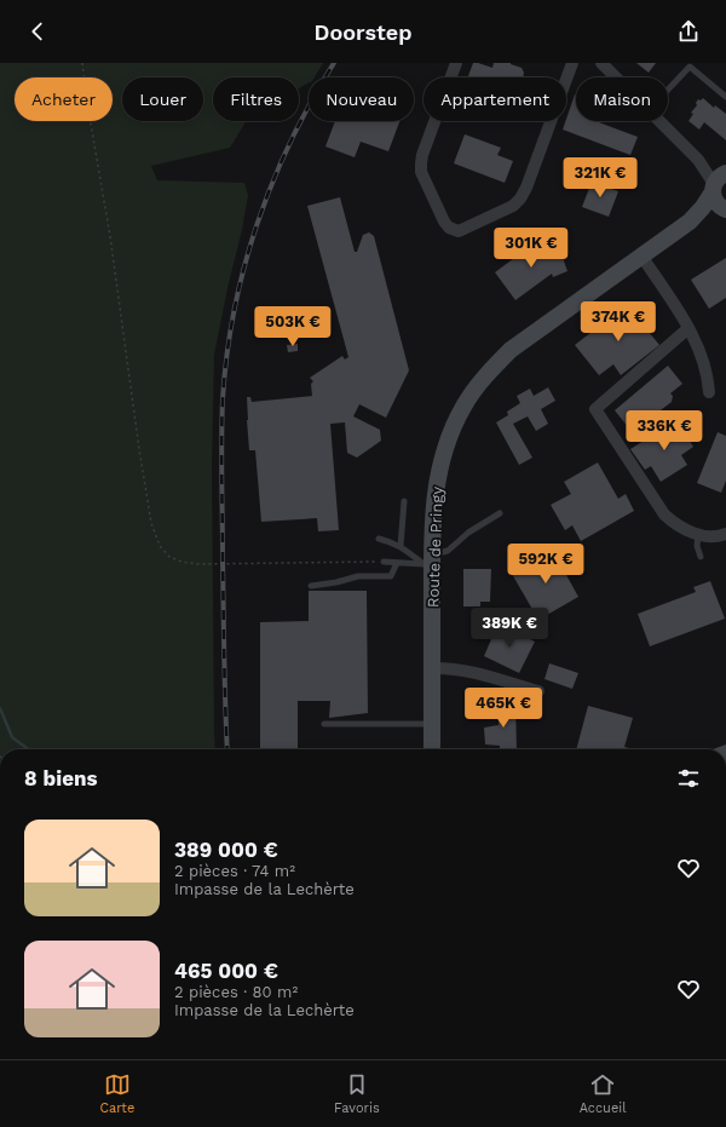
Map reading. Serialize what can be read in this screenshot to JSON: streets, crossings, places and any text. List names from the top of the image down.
{
  "streets": {
    "street": ["Route de Pringy"]
  },
  "page": {
    "header": "Doorstep",
    "chip": [
      "Acheter",
      "Louer",
      "Filtres",
      "Nouveau",
      "Appartement",
      "Maison"
    ],
    "price": [
      "321K €",
      "301K €",
      "374K €",
      "503K €",
      "336K €",
      "592K €",
      "389K €",
      "465K €"
    ],
    "heading": "8 biens",
    "list": [
      {
        "name": "389 000 €",
        "note": "2 pièces · 74 m² · Impasse de la Lechèrte"
      },
      {
        "name": "465 000 €",
        "note": "2 pièces · 80 m² · Impasse de la Lechèrte"
      }
    ],
    "tabs": ["Carte", "Favoris", "Accueil"]
  }
}
